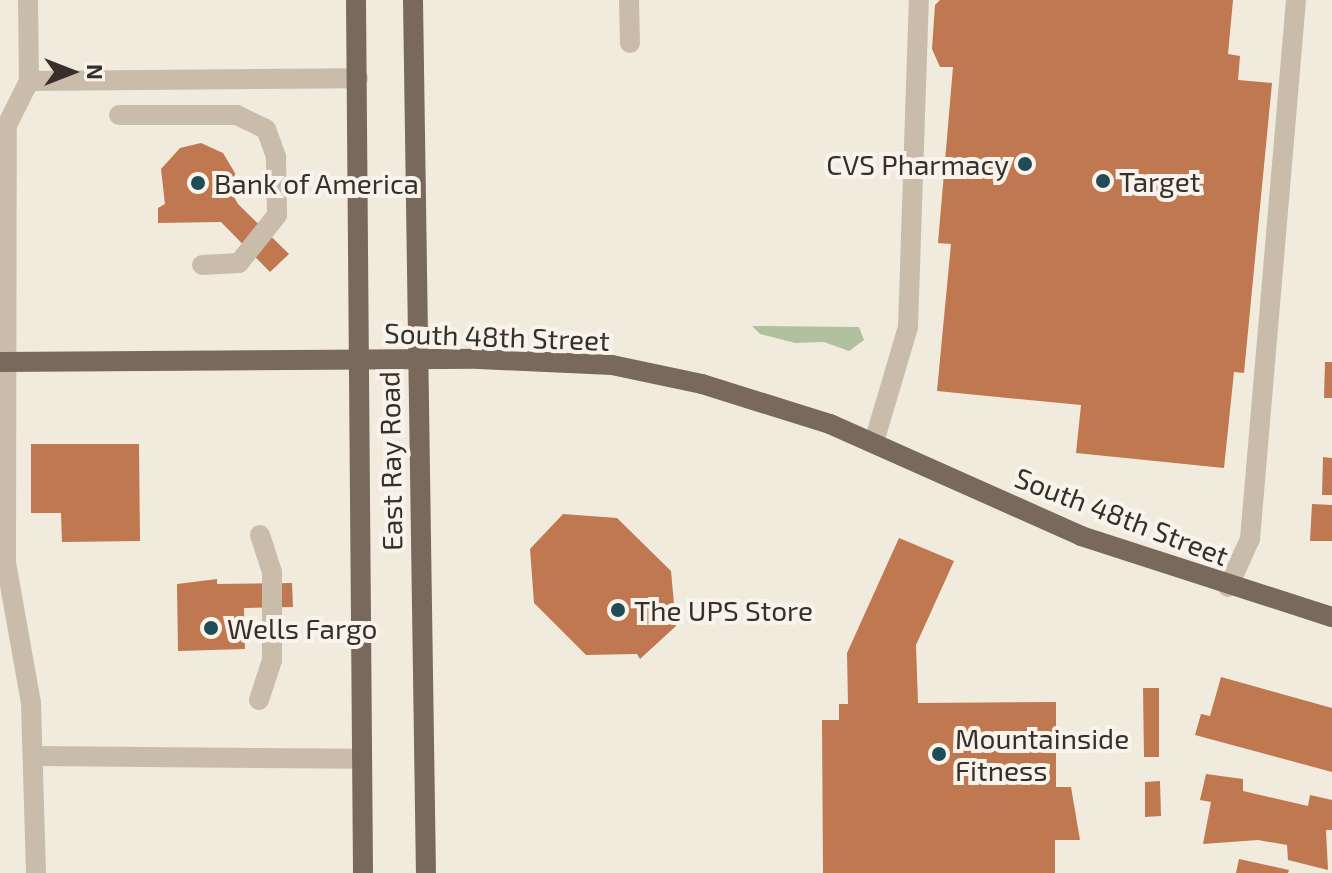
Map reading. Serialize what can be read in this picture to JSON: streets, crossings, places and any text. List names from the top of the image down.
{
  "streets": {
    "main road": ["South 48th Street", "East Ray Road"]
  },
  "crossings": [
    ["South 48th Street", "East Ray Road"]
  ],
  "places": [
    "CVS Pharmacy",
    "Target",
    "Bank of America",
    "The UPS Store",
    "Wells Fargo",
    "Mountainside Fitness"
  ],
  "north": "right"
}
